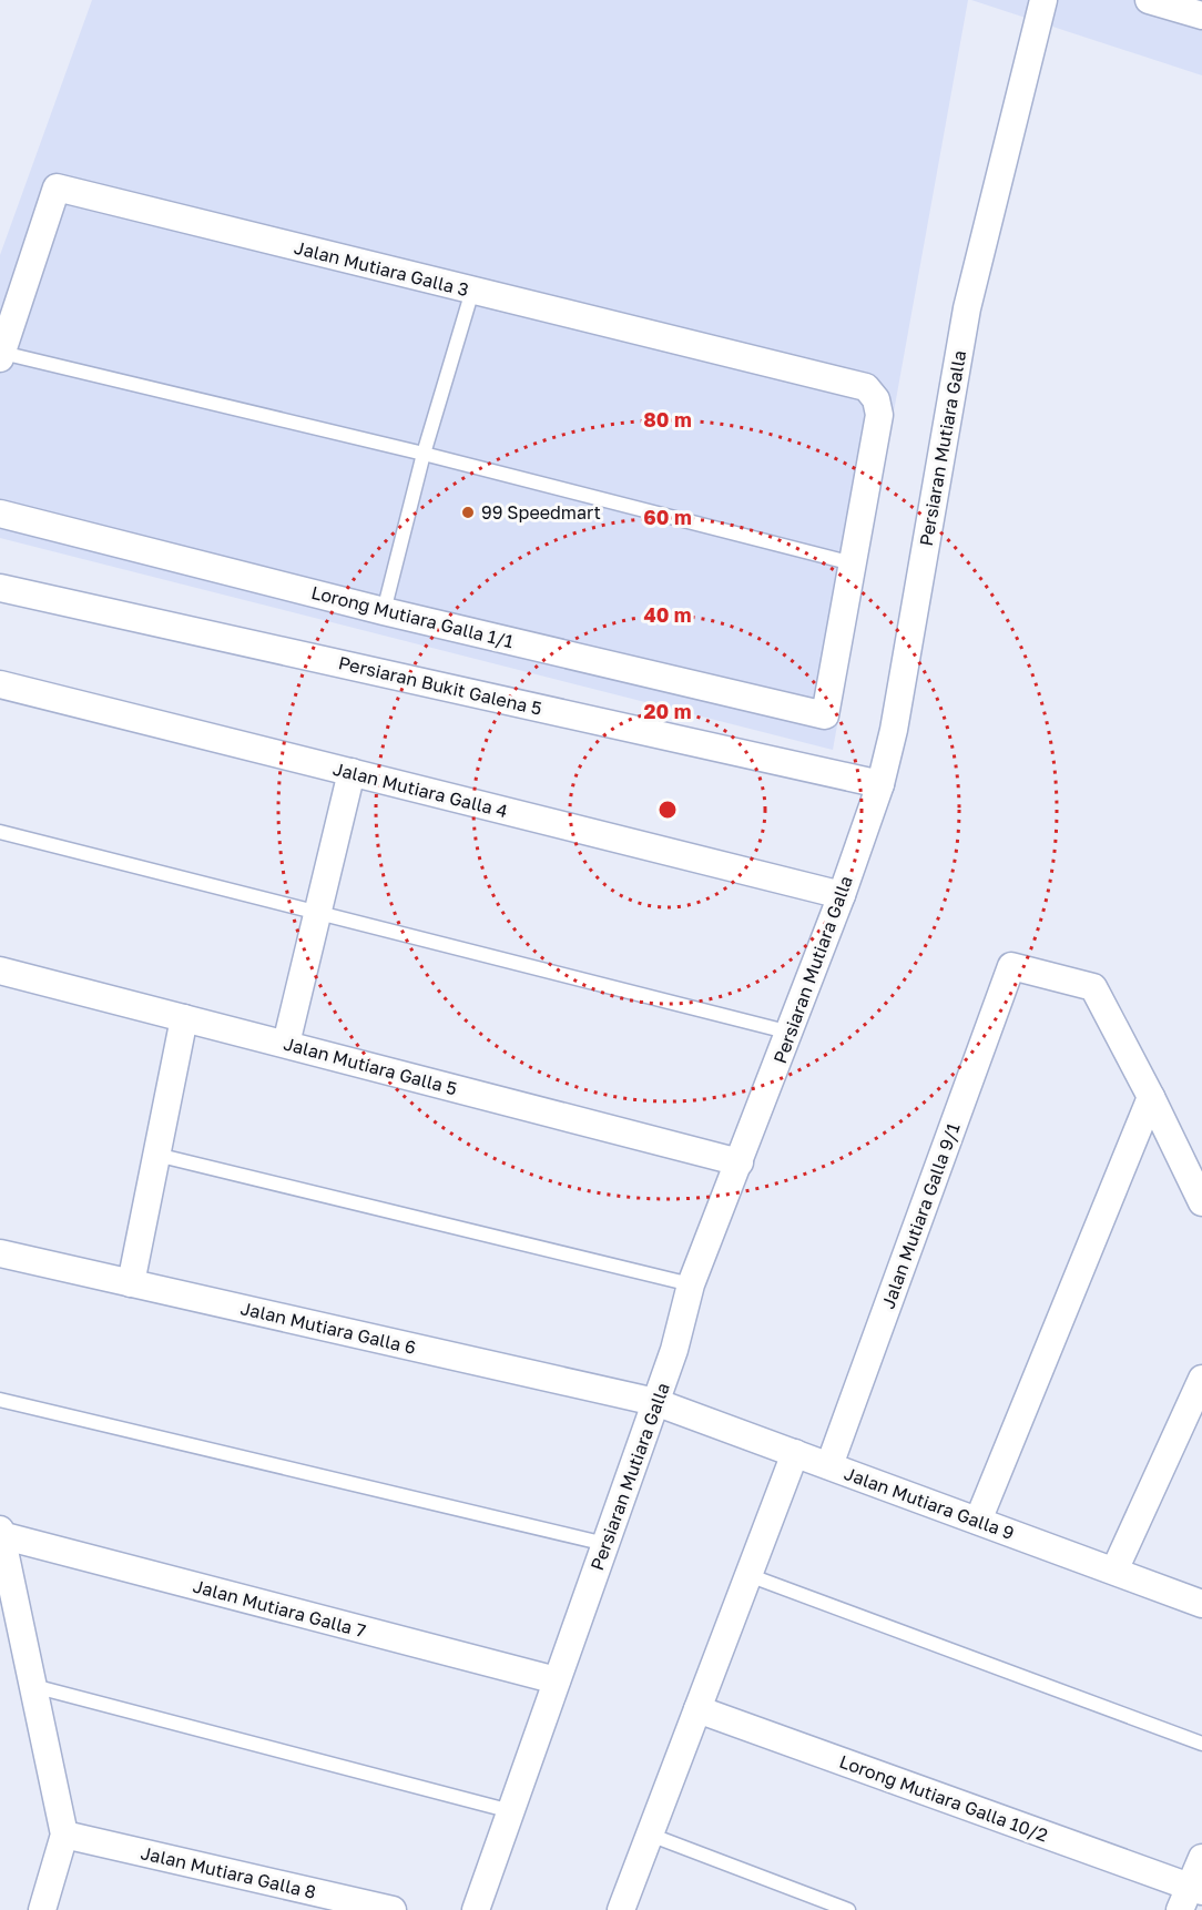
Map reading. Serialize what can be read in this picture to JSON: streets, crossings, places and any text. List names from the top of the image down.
{
  "streets": {
    "street": [
      "Jalan Mutiara Galla 3",
      "Persiaran Mutiara Galla",
      "Lorong Mutiara Galla 1/1",
      "Persiaran Bukit Galena 5",
      "Jalan Mutiara Galla 4",
      "Jalan Mutiara Galla 5",
      "Jalan Mutiara Galla 9/1",
      "Jalan Mutiara Galla 6",
      "Jalan Mutiara Galla 9",
      "Jalan Mutiara Galla 7",
      "Lorong Mutiara Galla 10/2",
      "Jalan Mutiara Galla 8"
    ]
  },
  "crossings": [
    ["Jalan Mutiara Galla 3", "Lorong Mutiara Galla 1/1"],
    ["Persiaran Mutiara Galla", "Persiaran Bukit Galena 5"],
    ["Persiaran Mutiara Galla", "Jalan Mutiara Galla 4"],
    ["Persiaran Mutiara Galla", "Jalan Mutiara Galla 5"],
    ["Persiaran Mutiara Galla", "Jalan Mutiara Galla 6"],
    ["Persiaran Mutiara Galla", "Jalan Mutiara Galla 9"],
    ["Persiaran Mutiara Galla", "Jalan Mutiara Galla 7"],
    ["Jalan Mutiara Galla 9/1", "Jalan Mutiara Galla 9"],
    ["Jalan Mutiara Galla 6", "Jalan Mutiara Galla 9"]
  ],
  "places": ["99 Speedmart"],
  "rings": [
    "80 m",
    "60 m",
    "40 m",
    "20 m"
  ]
}
